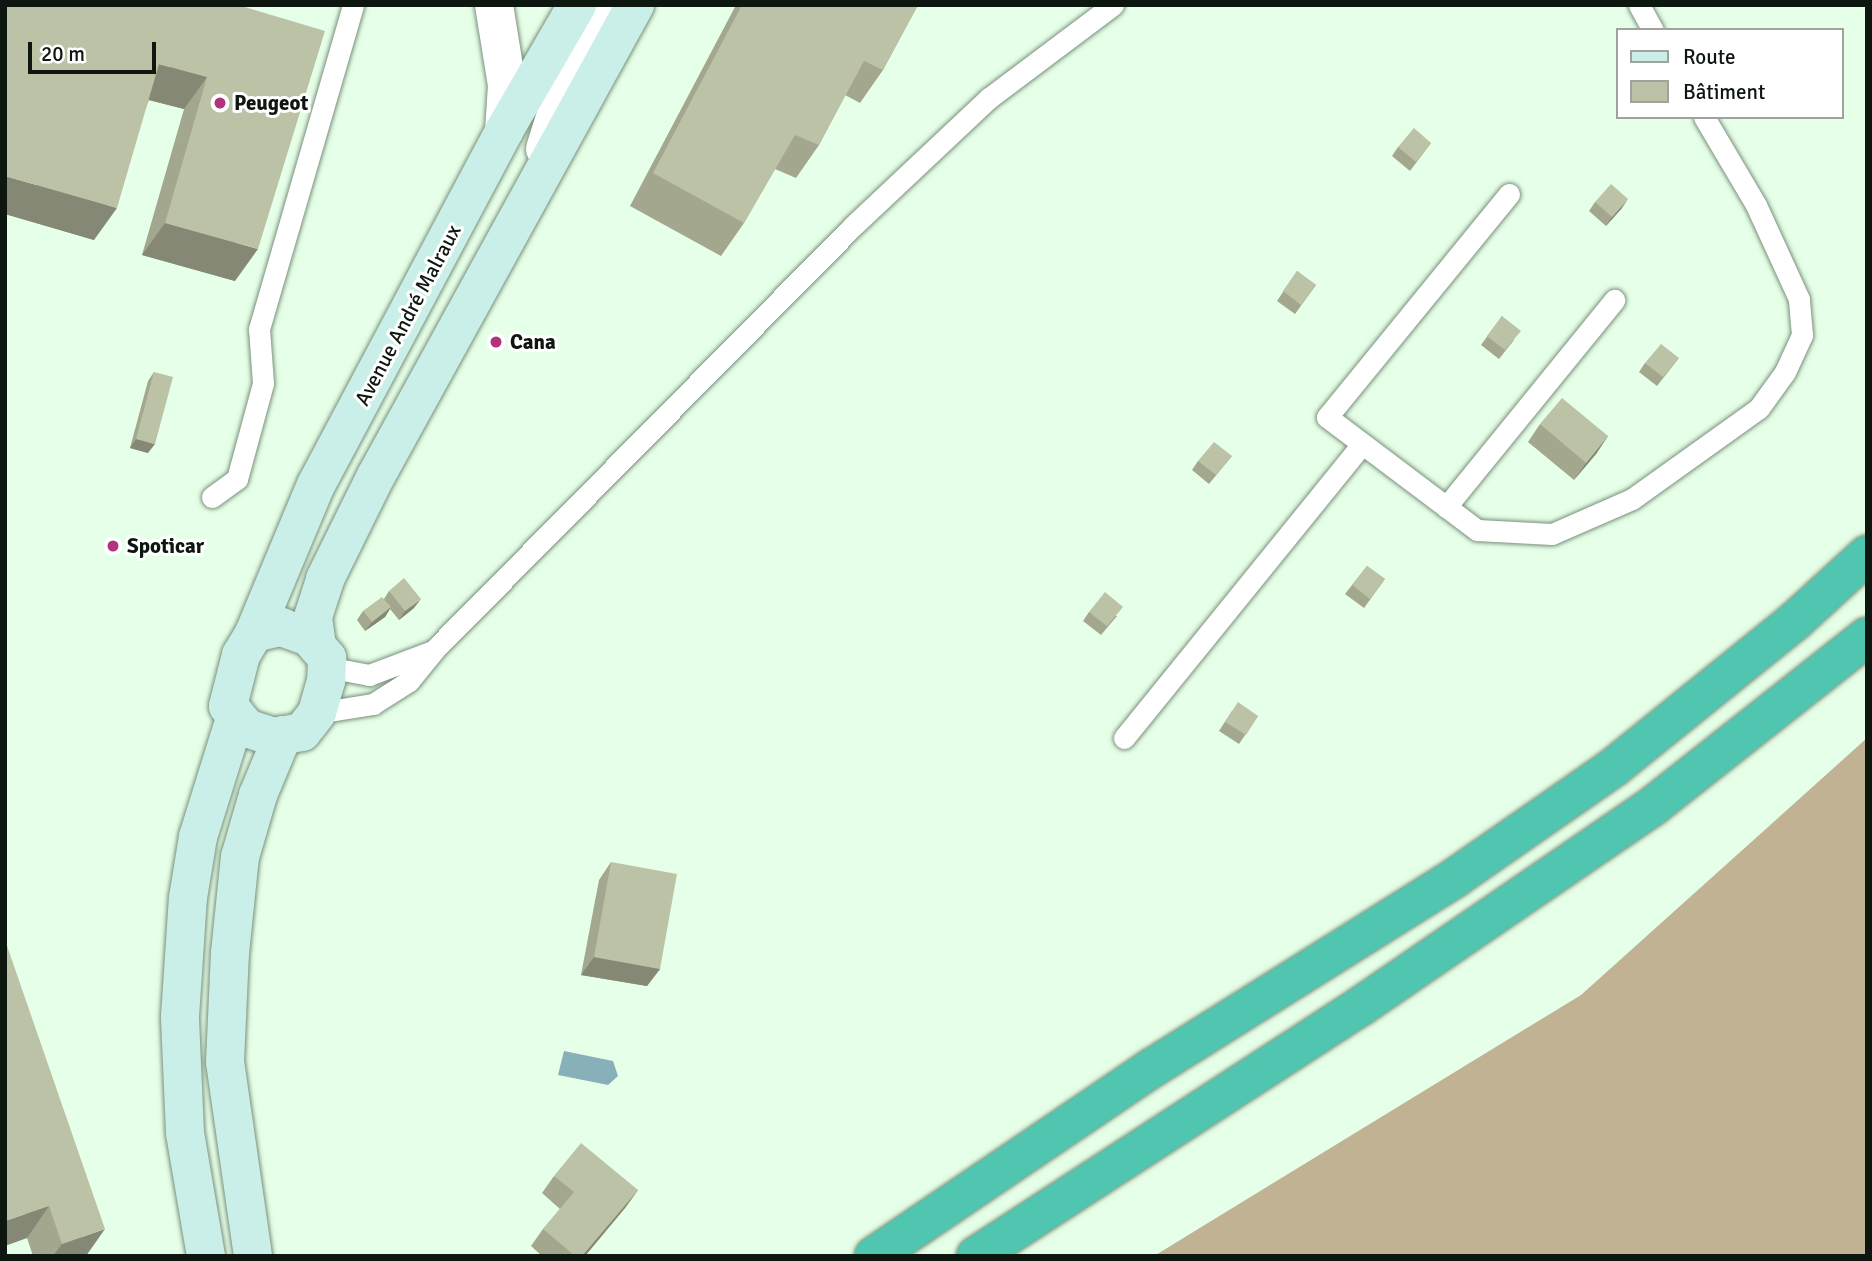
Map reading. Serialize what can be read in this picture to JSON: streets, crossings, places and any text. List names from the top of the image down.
{
  "streets": {
    "street": ["Avenue André Malraux"]
  },
  "places": ["Peugeot", "Cana", "Spoticar"],
  "legend": ["Route", "Bâtiment"],
  "scale_bar": "20 m"
}
